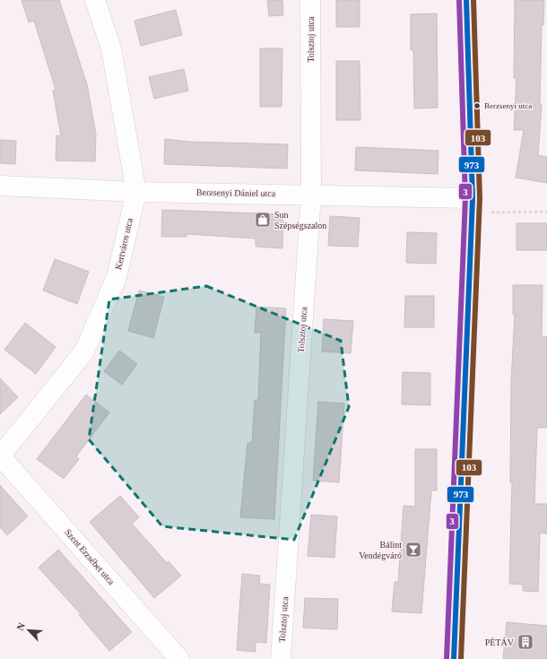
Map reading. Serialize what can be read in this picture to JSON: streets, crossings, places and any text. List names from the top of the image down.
{
  "streets": {
    "street": [
      "Tolsztoj utca",
      "Berzsenyi Dániel utca",
      "Kertváros utca",
      "Szent Erzsébet utca"
    ]
  },
  "crossings": [
    ["Tolsztoj utca", "Berzsenyi Dániel utca"],
    ["Berzsenyi Dániel utca", "Kertváros utca"],
    ["Kertváros utca", "Szent Erzsébet utca"]
  ],
  "places": {
    "other": ["Berzsenyi utca"],
    "shop": ["Sun Szépségszalon"],
    "bar": ["Bálint Vendégváró"],
    "building": ["PÉTÁV"]
  },
  "lines": ["transit line 973", "transit line 103", "transit line 3"],
  "north": "top left"
}
